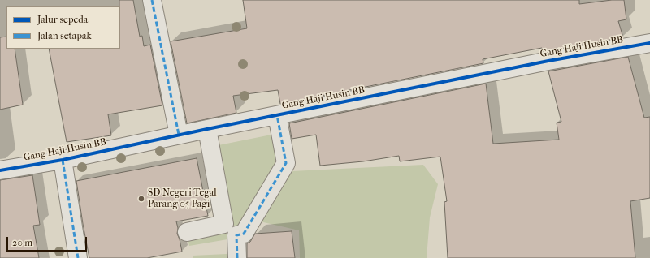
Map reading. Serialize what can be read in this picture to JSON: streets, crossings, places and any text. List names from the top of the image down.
{
  "streets": {
    "street": ["Gang Haji Husin BB"]
  },
  "places": ["SD Negeri Tegal Parang 05 Pagi"],
  "legend": ["Jalur sepeda", "Jalan setapak"],
  "scale_bar": "20 m"
}
